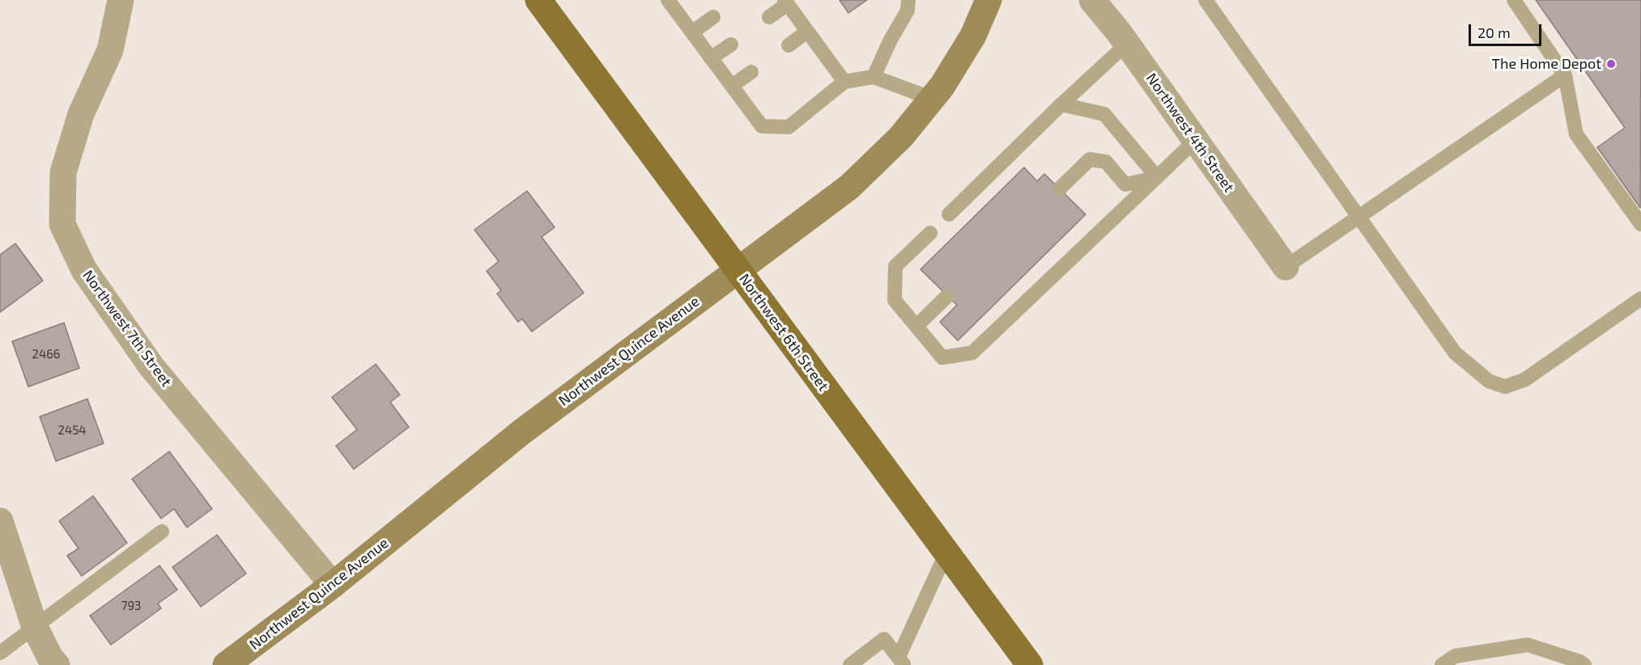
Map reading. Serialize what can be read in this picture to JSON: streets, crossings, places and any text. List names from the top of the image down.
{
  "streets": {
    "main road": ["Northwest 6th Street"],
    "street": ["Northwest 4th Street", "Northwest 7th Street", "Northwest Quince Avenue"]
  },
  "crossings": [
    ["Northwest 7th Street", "Northwest Quince Avenue"],
    ["Northwest 6th Street", "Northwest Quince Avenue"]
  ],
  "places": ["The Home Depot"],
  "house_numbers": ["2466", "2454", "793"],
  "scale_bar": "20 m"
}
